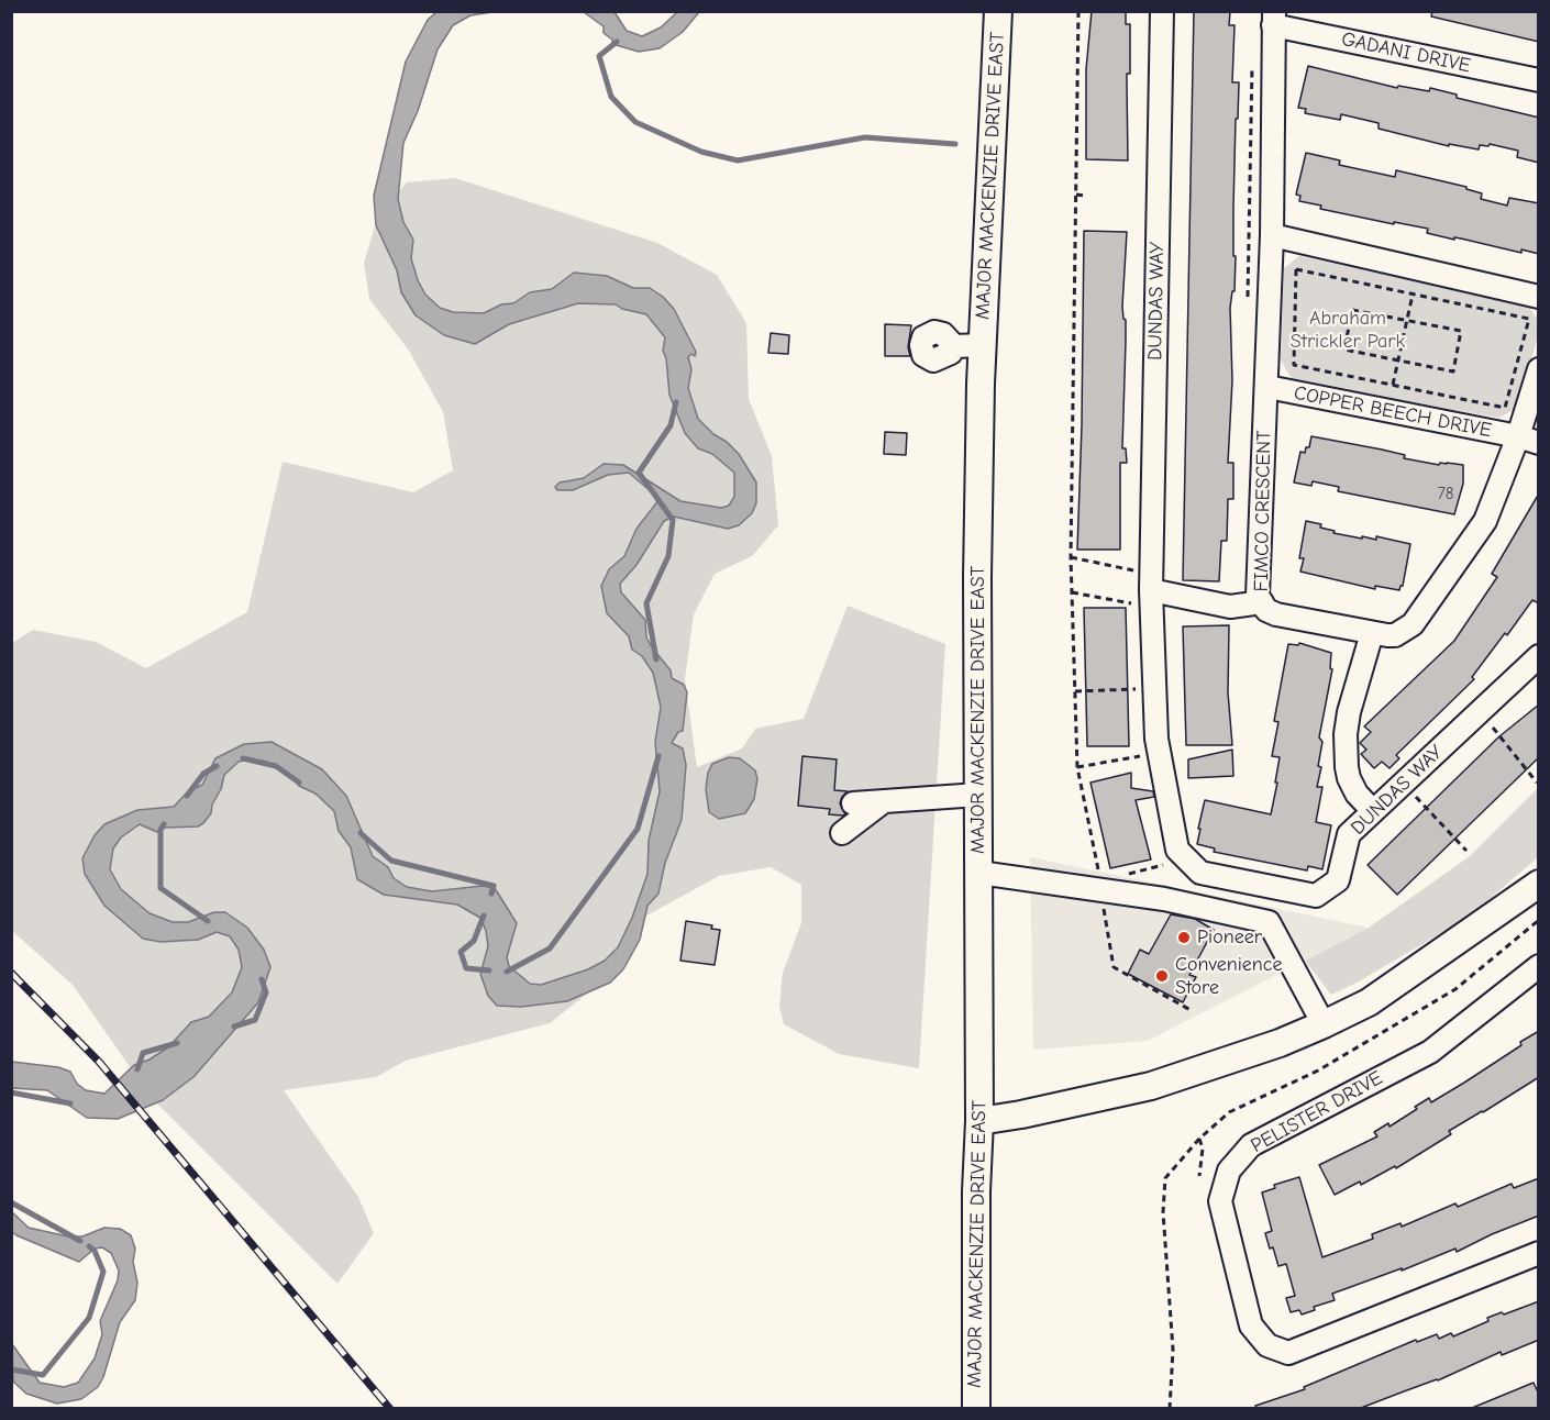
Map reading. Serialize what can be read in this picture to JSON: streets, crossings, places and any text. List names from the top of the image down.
{
  "streets": {
    "main road": ["MAJOR MACKENZIE DRIVE EAST"],
    "street": [
      "GADANI DRIVE",
      "DUNDAS WAY",
      "COPPER BEECH DRIVE",
      "FIMCO CRESCENT",
      "PELISTER DRIVE"
    ]
  },
  "crossings": [
    ["GADANI DRIVE", "FIMCO CRESCENT"],
    ["COPPER BEECH DRIVE", "FIMCO CRESCENT"]
  ],
  "parks": ["Abraham Strickler Park"],
  "places": ["Pioneer", "Convenience Store"],
  "house_numbers": ["78"]
}
